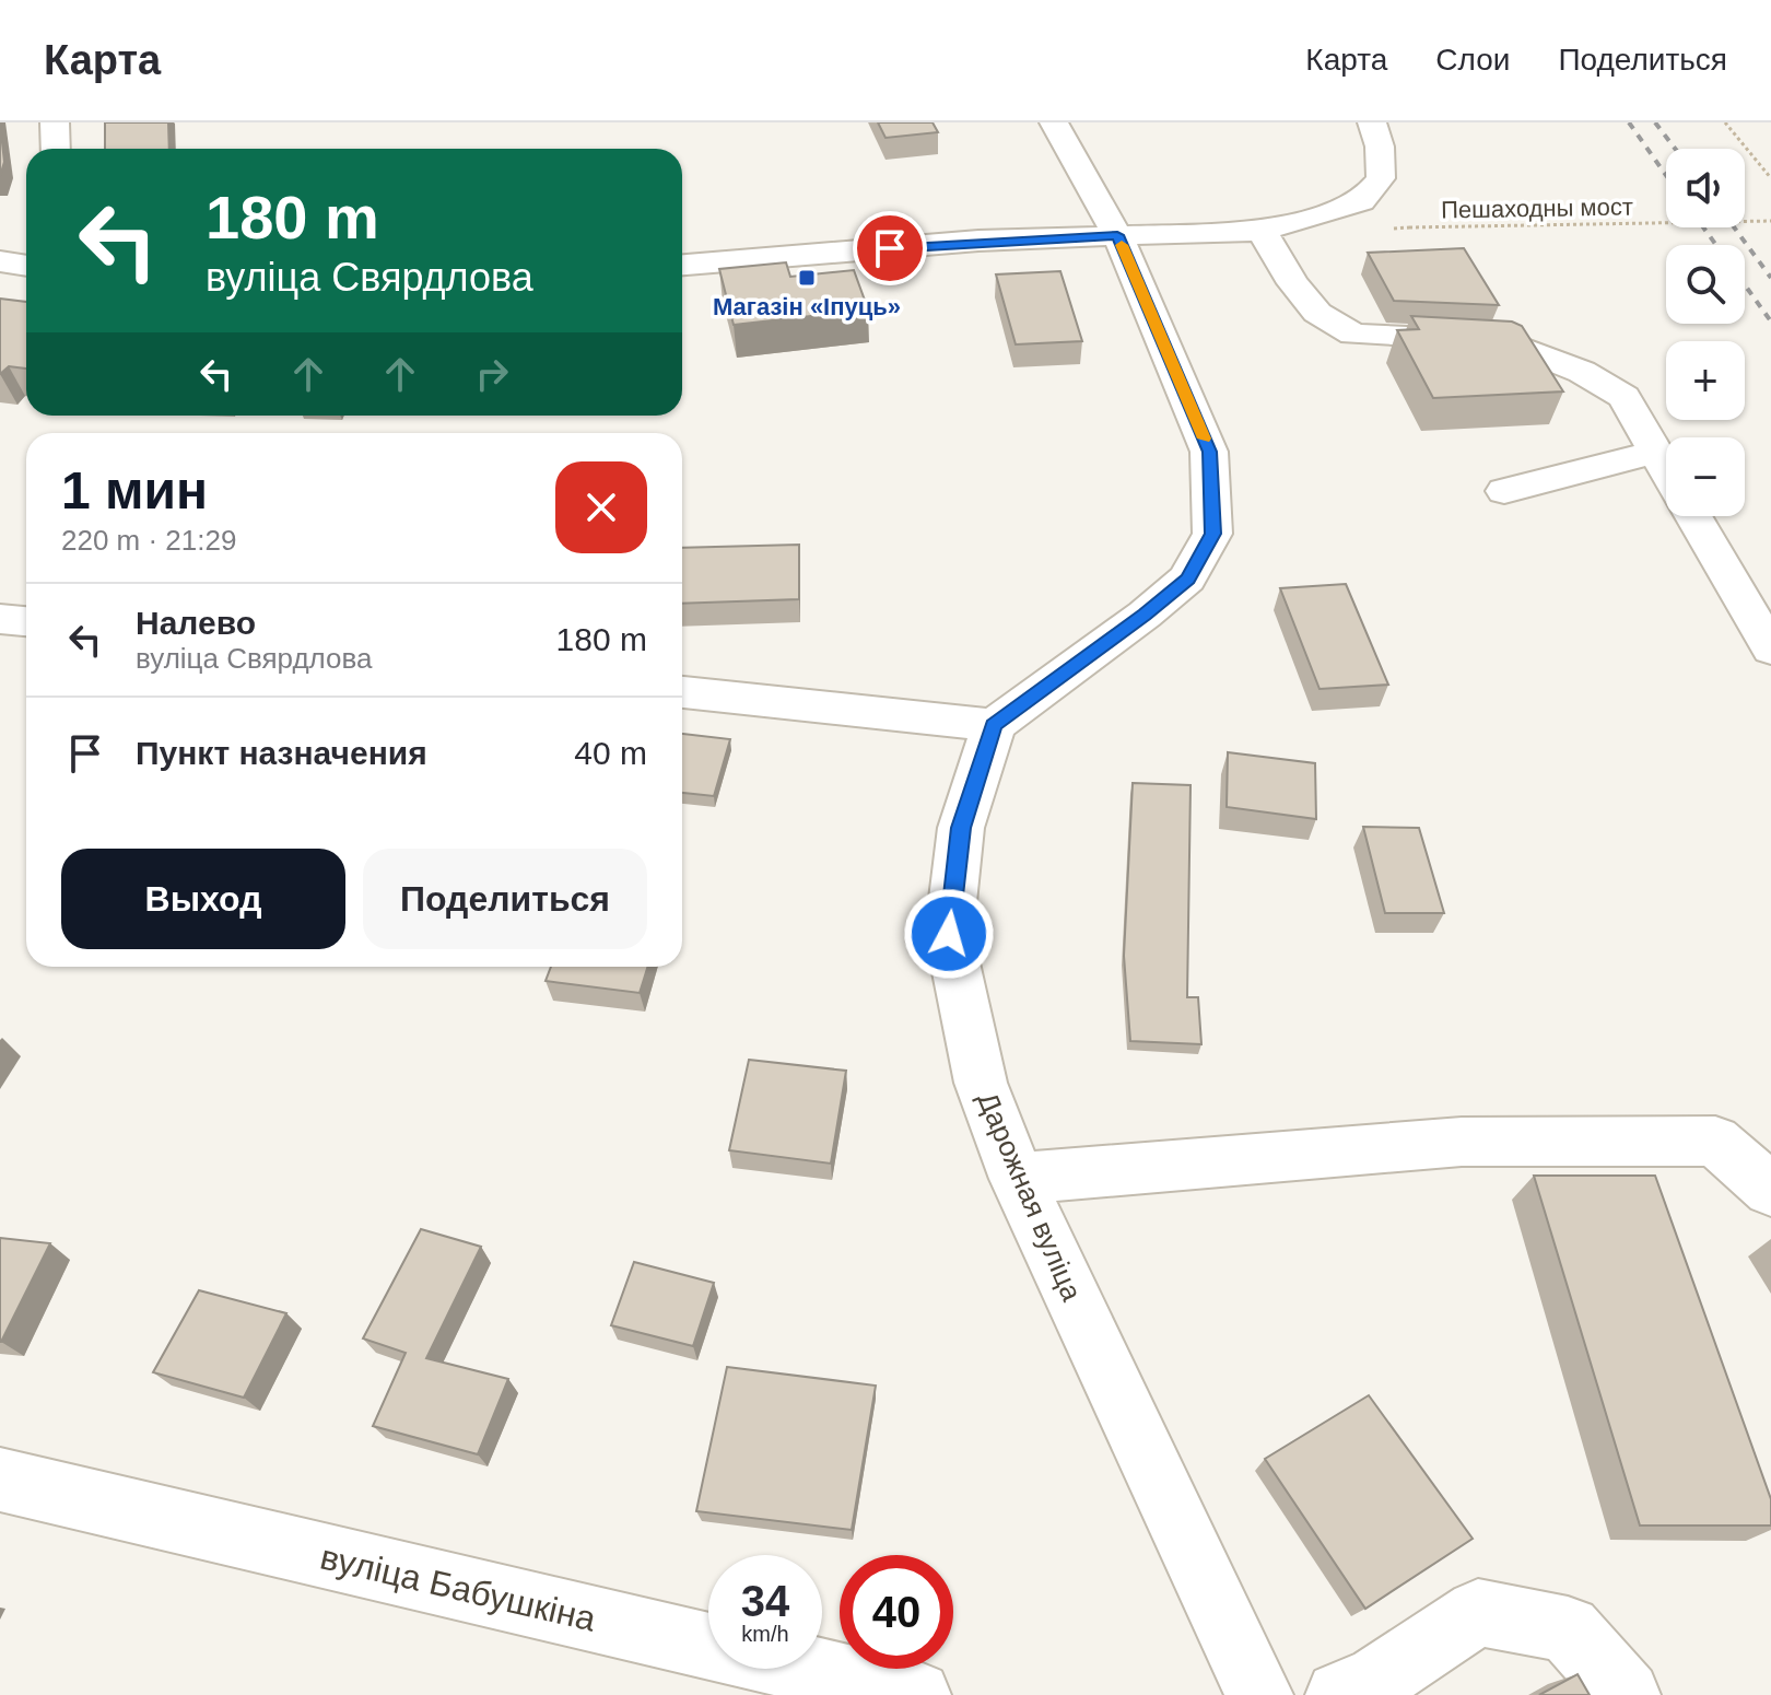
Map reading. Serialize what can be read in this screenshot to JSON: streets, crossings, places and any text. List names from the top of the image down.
{
  "streets": {
    "street": ["Дарожная вуліца", "вуліца Бабушкіна"],
    "path": ["Пешаходны мост"]
  },
  "places": {
    "transit": ["Магазін «Іпуць»"]
  },
  "page": {
    "header": "Карта",
    "nav": ["Карта", "Слои", "Поделиться"],
    "map_buttons": ["+", "−"],
    "turn": ["180 m", "вуліца Свярдлова"],
    "heading": ["1 мин", "220 m · 21:29"],
    "list": [
      {
        "name": "Налево",
        "note": "вуліца Свярдлова",
        "value": "180 m"
      },
      {
        "name": "Пункт назначения",
        "value": "40 m"
      }
    ],
    "buttons": ["Выход", "Поделиться"],
    "speed": "34 km/h",
    "limit": "40"
  }
}
